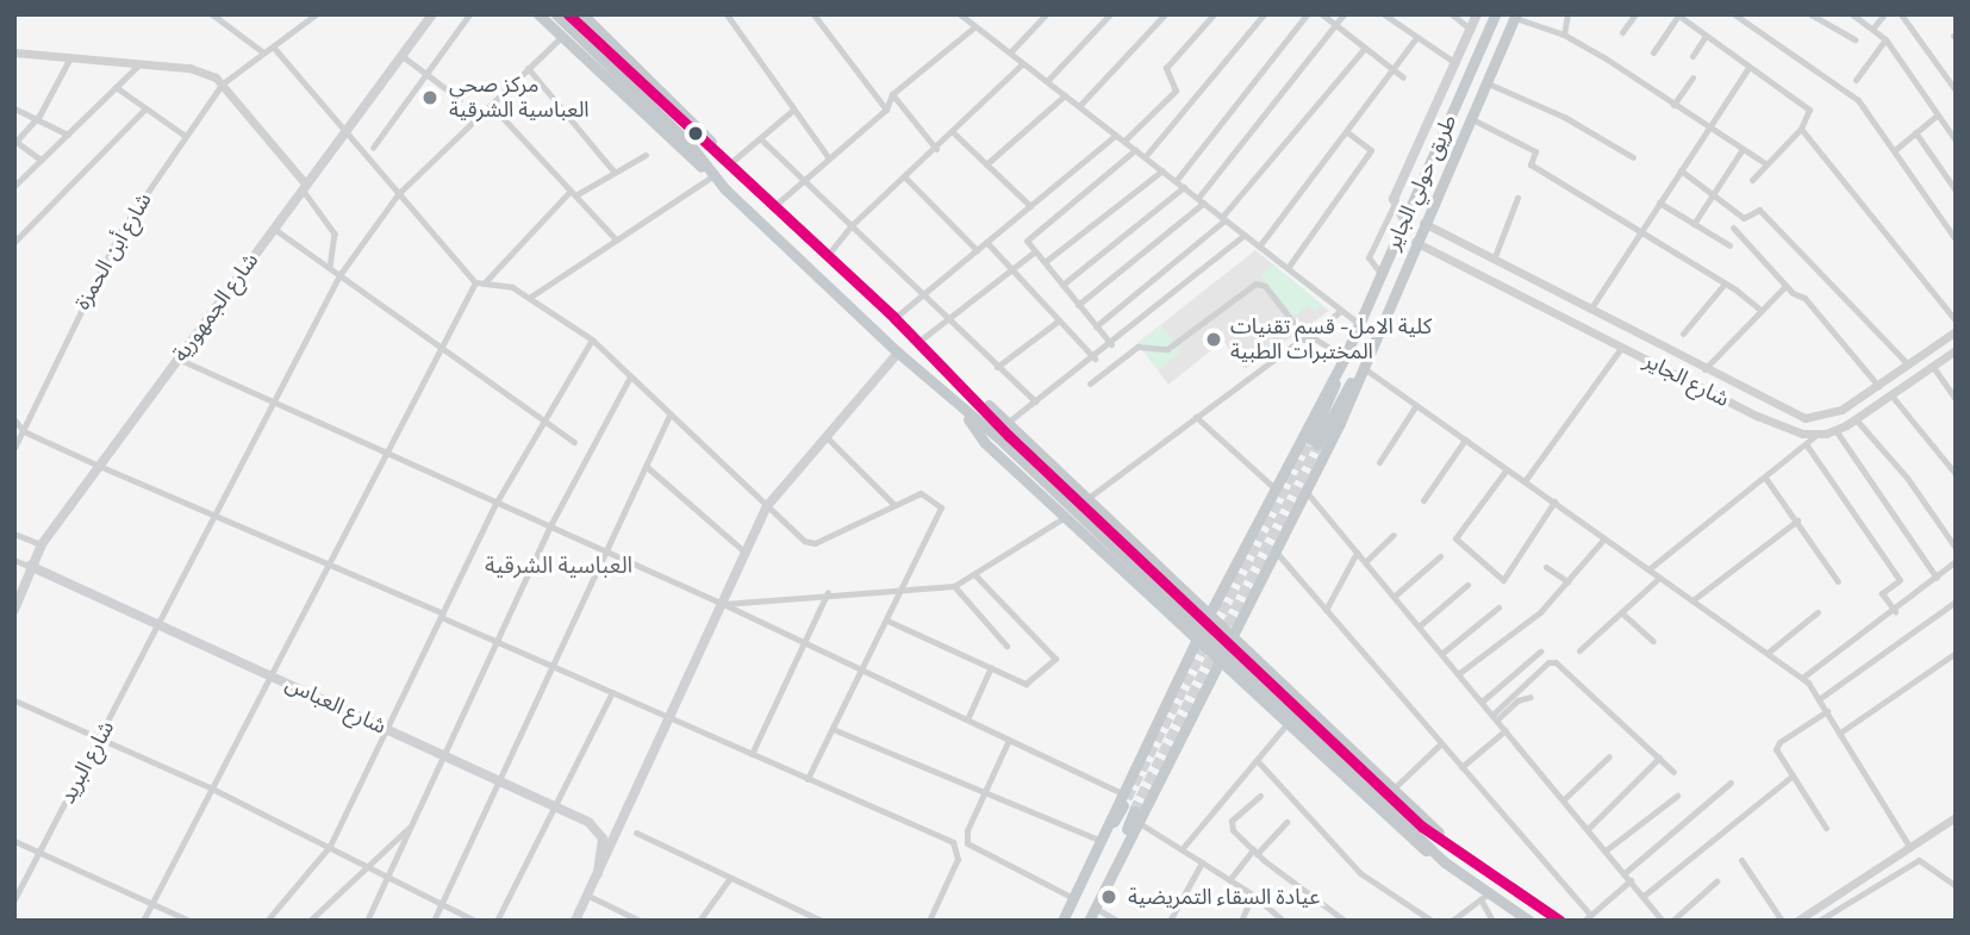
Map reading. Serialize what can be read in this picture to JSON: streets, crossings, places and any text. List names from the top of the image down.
{
  "streets": {
    "highway": ["طريق حولي الجاير"],
    "main road": ["شارع الجمهورية", "شارع العباس"],
    "street": ["شارع أبن الحمزة", "شارع الجاير", "شارع البريد"]
  },
  "crossings": [
    ["طريق حولي الجاير", "شارع الجاير"],
    ["شارع الجمهورية", "شارع العباس"],
    ["شارع العباس", "شارع البريد"]
  ],
  "districts": ["العباسية الشرقية"],
  "places": ["مركز صحي العباسية الشرقية", "كلية الامل- قسم تقنيات المختبرات الطبية", "عيادة السقاء التمريضية"]
}
